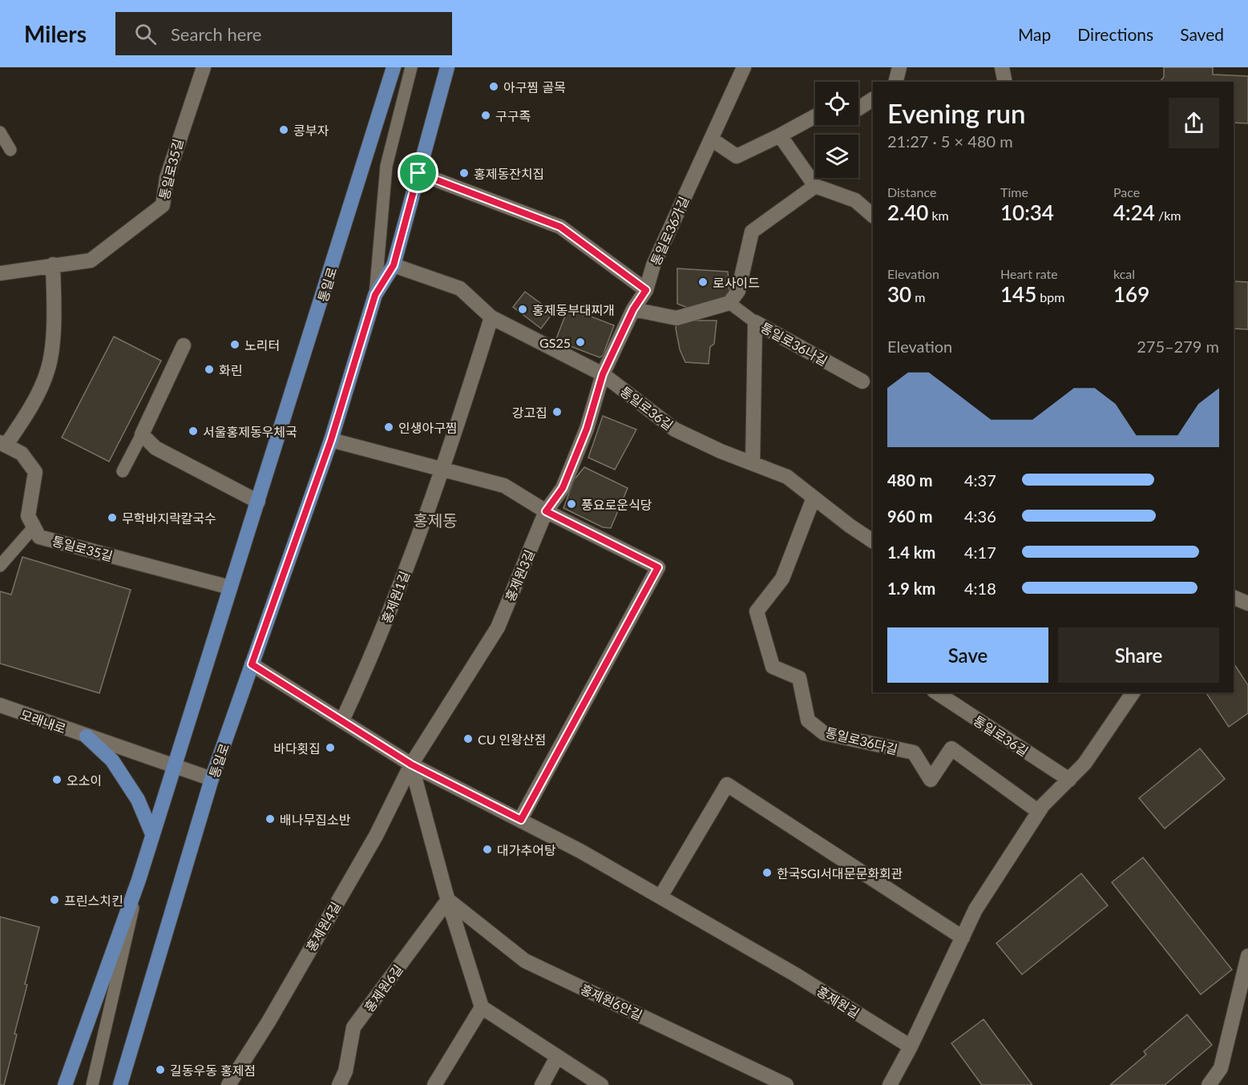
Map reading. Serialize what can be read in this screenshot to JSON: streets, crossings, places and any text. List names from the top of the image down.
{
  "streets": {
    "main road": ["통일로"],
    "street": [
      "통일로35길",
      "통일로36가길",
      "통일로36나길",
      "통일로36길",
      "홍제원3길",
      "홍제원1길",
      "모래내로",
      "통일로36다길",
      "홍제원4길",
      "홍제원6길",
      "홍제원6안길",
      "홍제원길"
    ]
  },
  "crossings": [
    ["통일로35길", "통일로"],
    ["통일로36가길", "통일로36길"],
    ["통일로36가길", "홍제원3길"],
    ["통일로", "통일로36길"],
    ["통일로", "모래내로"],
    ["통일로", "홍제원길"],
    ["통일로36길", "홍제원3길"],
    ["통일로36길", "홍제원1길"],
    ["통일로36길", "통일로36다길"],
    ["홍제원3길", "홍제원4길"],
    ["홍제원3길", "홍제원길"],
    ["홍제원1길", "홍제원길"],
    ["홍제원4길", "홍제원길"],
    ["홍제원6길", "홍제원6안길"]
  ],
  "districts": ["홍제동"],
  "places": [
    "아구찜 골목",
    "구구족",
    "콩부자",
    "홍제동잔치집",
    "로사이드",
    "홍제동부대찌개",
    "GS25",
    "노리터",
    "화린",
    "강고집",
    "인생아구찜",
    "서울홍제동우체국",
    "풍요로운식당",
    "무학바지락칼국수",
    "CU 인왕산점",
    "바다횟집",
    "오소이",
    "배나무집소반",
    "대가추어탕",
    "한국SGI서대문문화회관",
    "프린스치킨",
    "길동우동 홍제점"
  ],
  "page": {
    "header": "Milers",
    "search": "Search here",
    "nav": ["Map", "Directions", "Saved"],
    "heading": ["Evening run", "21:27 · 5 × 480 m"],
    "stats": [
      ["Distance", "2.40 km"],
      ["Time", "10:34"],
      ["Pace", "4:24 /km"],
      ["Elevation", "30 m"],
      ["Heart rate", "145 bpm"],
      ["kcal", "169"]
    ],
    "chart": ["Elevation", "275–279 m"],
    "list": [
      {
        "name": "480 m",
        "note": "4:37"
      },
      {
        "name": "960 m",
        "note": "4:36"
      },
      {
        "name": "1.4 km",
        "note": "4:17"
      },
      {
        "name": "1.9 km",
        "note": "4:18"
      }
    ],
    "buttons": ["Save", "Share"]
  }
}
